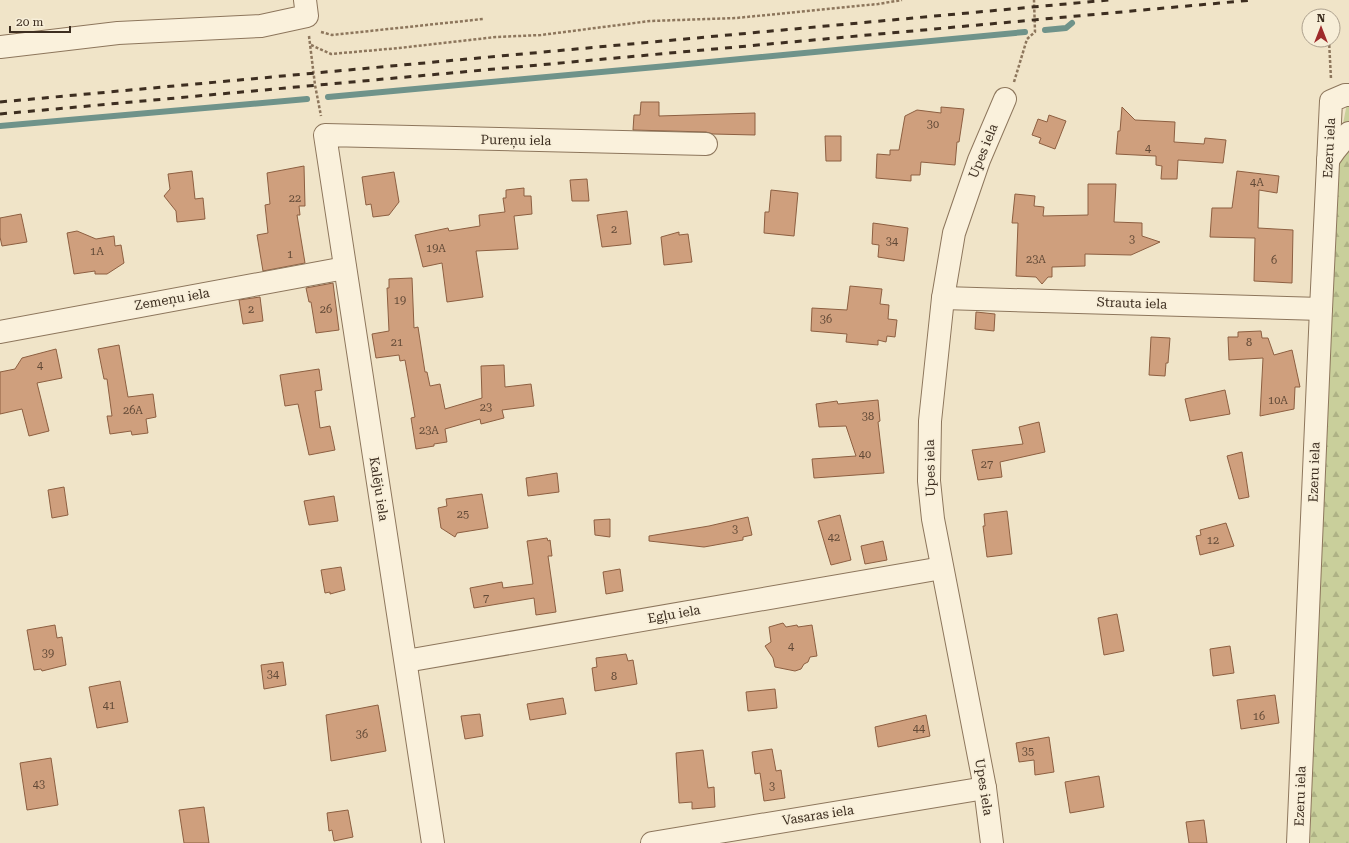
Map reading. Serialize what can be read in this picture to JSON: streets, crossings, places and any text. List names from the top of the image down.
{
  "streets": {
    "street": [
      "Pureņu iela",
      "Ezeru iela",
      "Upes iela",
      "Zemeņu iela",
      "Strauta iela",
      "Kalēju iela",
      "Egļu iela",
      "Vasaras iela"
    ]
  },
  "crossings": [
    ["Pureņu iela", "Kalēju iela"],
    ["Ezeru iela", "Strauta iela"],
    ["Upes iela", "Strauta iela"],
    ["Upes iela", "Egļu iela"],
    ["Upes iela", "Vasaras iela"],
    ["Zemeņu iela", "Kalēju iela"],
    ["Kalēju iela", "Egļu iela"]
  ],
  "house_numbers": [
    "30",
    "4",
    "4A",
    "22",
    "2",
    "3",
    "34",
    "19A",
    "1A",
    "1",
    "23A",
    "6",
    "19",
    "2",
    "26",
    "36",
    "21",
    "8",
    "4",
    "10A",
    "23",
    "26A",
    "38",
    "23A",
    "40",
    "27",
    "25",
    "3",
    "42",
    "12",
    "7",
    "4",
    "39",
    "34",
    "8",
    "41",
    "16",
    "44",
    "36",
    "35",
    "43",
    "3"
  ],
  "scale_bar": "20 m",
  "north": "top"
}
